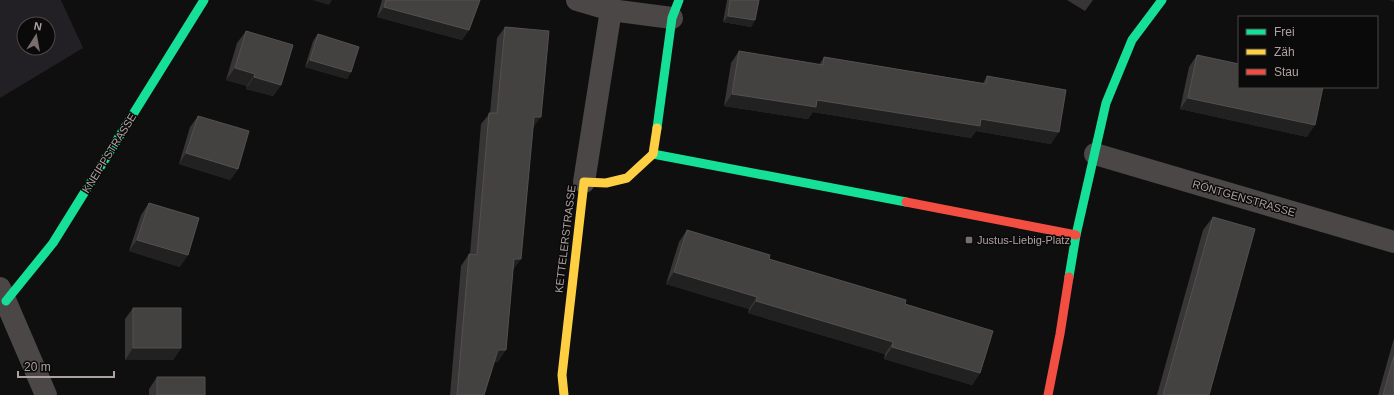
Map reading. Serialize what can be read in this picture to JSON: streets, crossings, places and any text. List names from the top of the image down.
{
  "streets": {
    "street": ["KNEIPPSTRASSE", "RÖNTGENSTRASSE", "KETTELERSTRASSE"]
  },
  "places": {
    "transit": ["Justus-Liebig-Platz"]
  },
  "legend": ["Frei", "Zäh", "Stau"],
  "scale_bar": "20 m",
  "north": "top"
}
